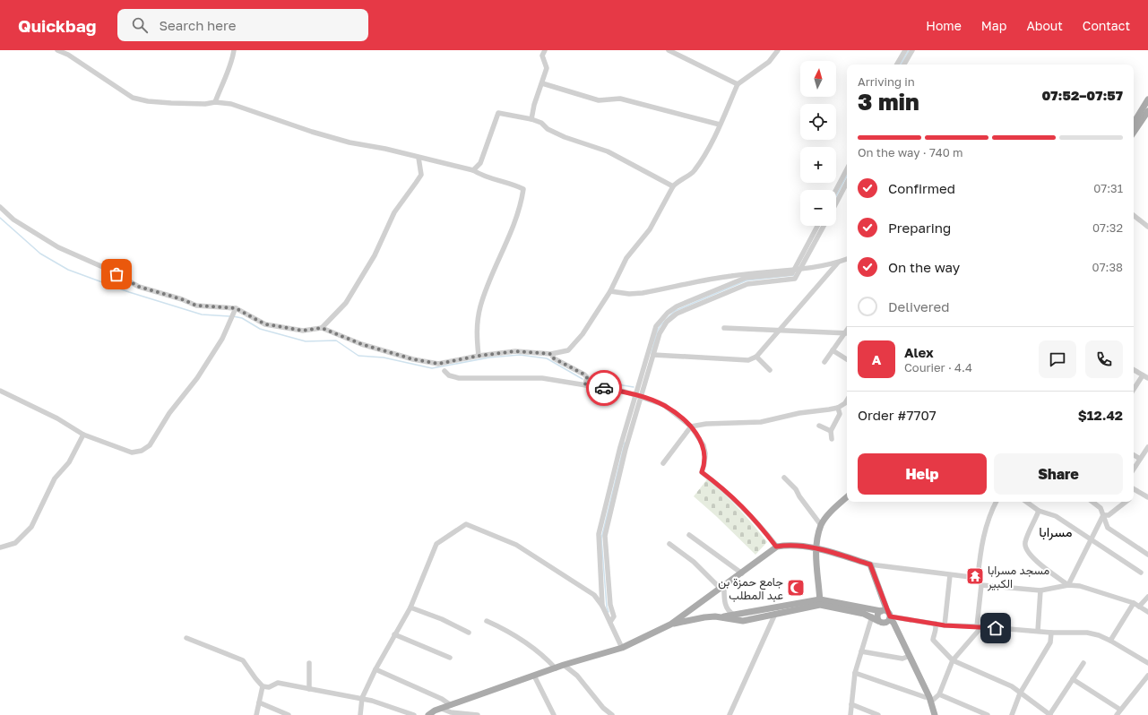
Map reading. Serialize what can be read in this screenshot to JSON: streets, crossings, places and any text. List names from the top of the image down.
{
  "districts": ["مسرابا"],
  "places": {
    "temple": ["مسجد مسرابا الكبير"],
    "mosque": ["جامع حمزة بن عبد المطلب"]
  },
  "north": "top",
  "page": {
    "header": "Quickbag",
    "search": "Search here",
    "nav": [
      "Home",
      "Map",
      "About",
      "Contact"
    ],
    "map_buttons": ["+", "−"],
    "heading": ["3 min", "Arriving in", "07:52–07:57"],
    "panel": [
      "Alex",
      "Courier · 4.4",
      "Order #7707",
      "$12.42"
    ],
    "bar": "On the way · 740 m",
    "list": [
      ["Confirmed", "07:31"],
      ["Preparing", "07:32"],
      ["On the way", "07:38"],
      "Delivered"
    ],
    "round": "A",
    "buttons": ["Help", "Share"]
  }
}
